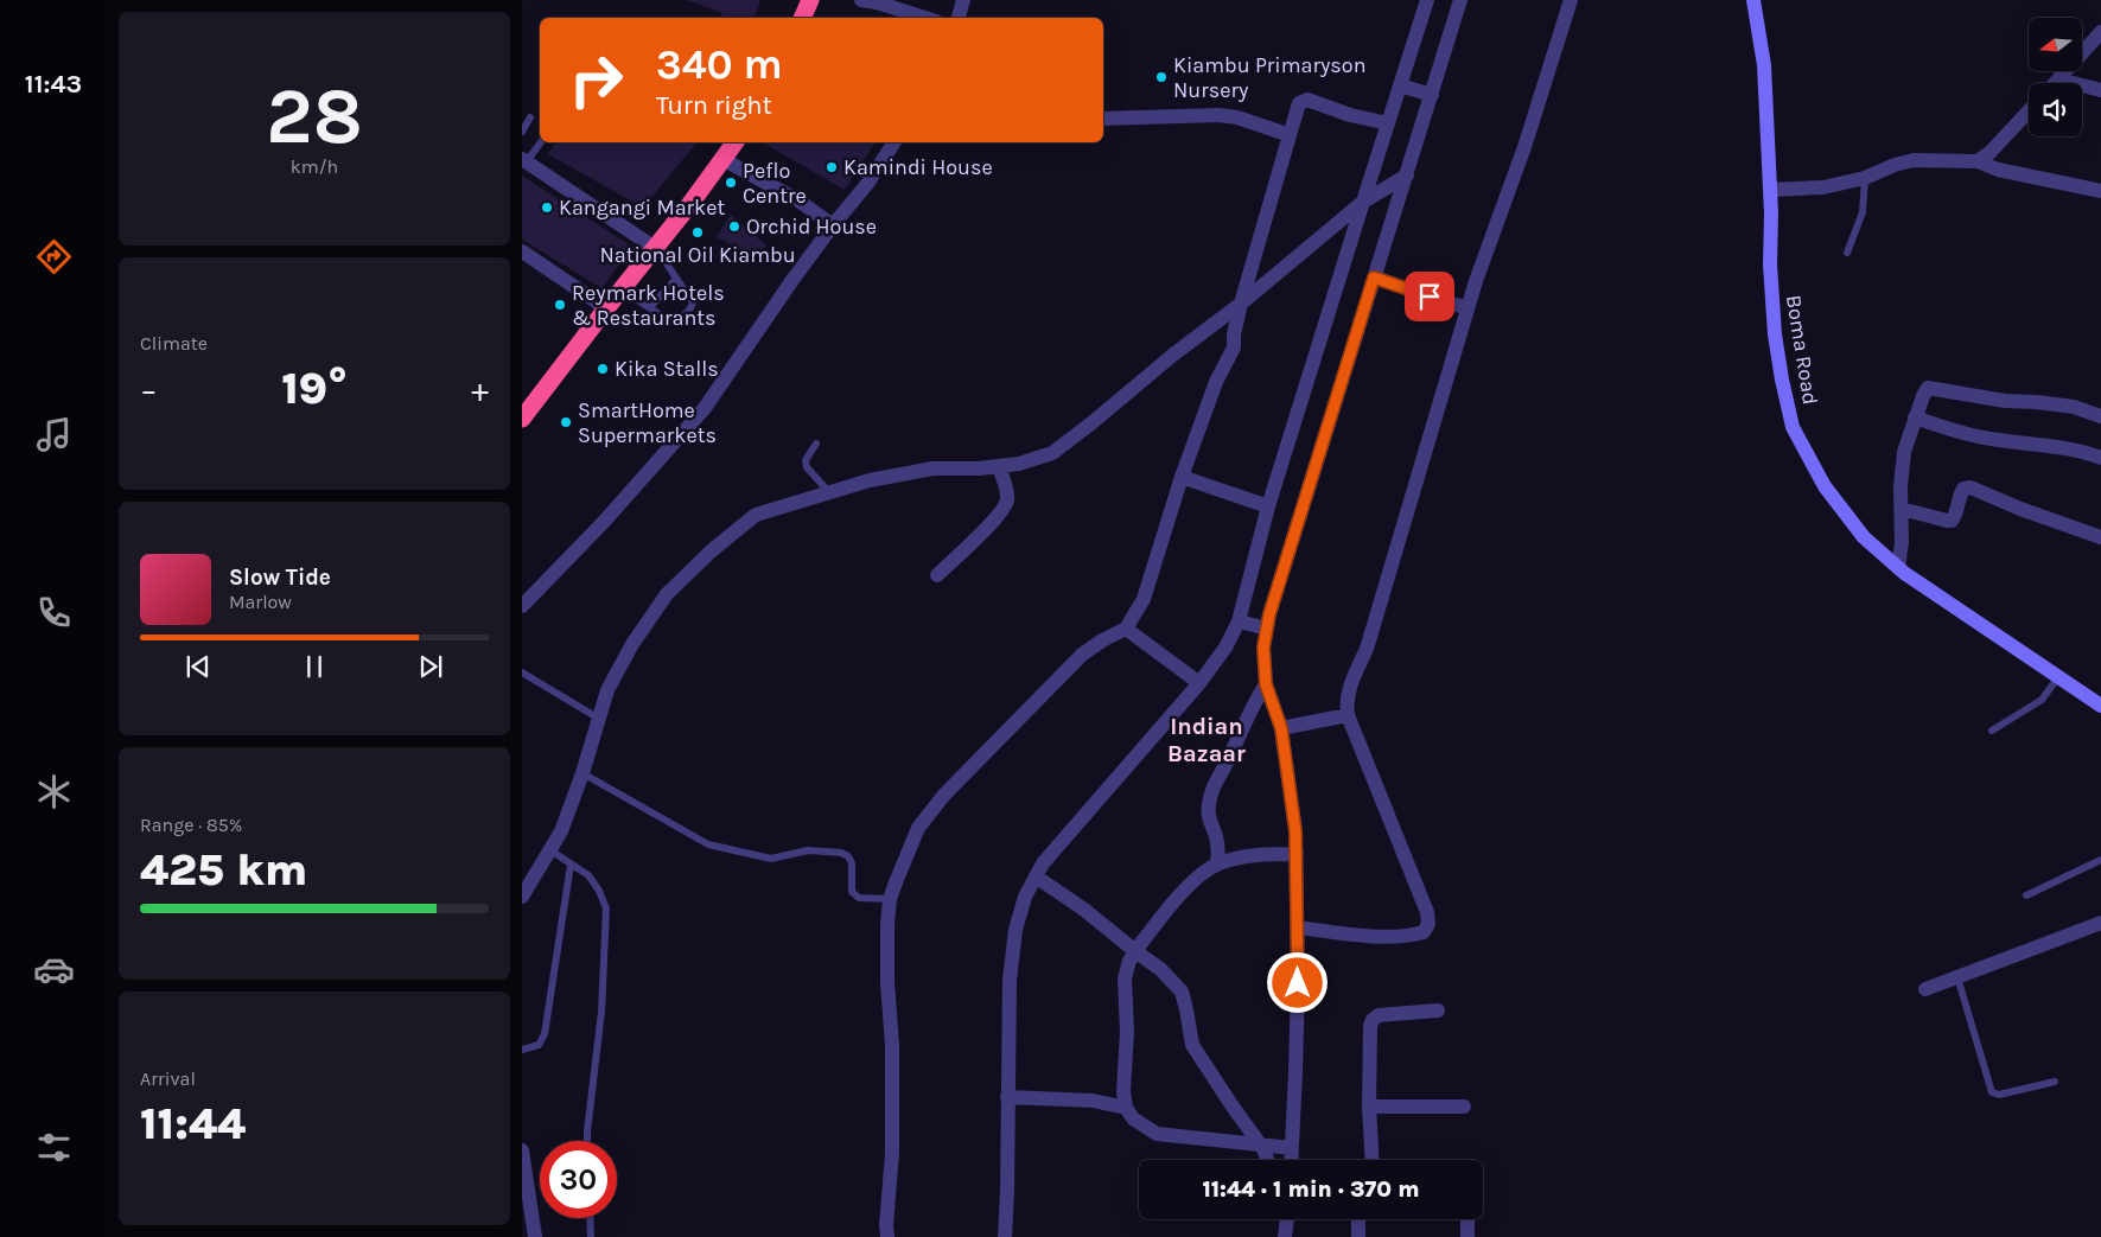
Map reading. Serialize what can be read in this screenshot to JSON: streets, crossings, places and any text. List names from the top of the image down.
{
  "streets": {
    "main road": ["Boma Road"]
  },
  "districts": ["Indian Bazaar"],
  "places": [
    "Kiambu Primaryson Nursery",
    "Kamindi House",
    "Peflo Centre",
    "Kangangi Market",
    "Orchid House",
    "National Oil Kiambu",
    "Reymark Hotels & Restaurants",
    "Kika Stalls",
    "SmartHome Supermarkets"
  ],
  "north": "left",
  "page": {
    "tabs": "11:43",
    "tile": [
      ["28", "km/h"],
      "Climate",
      ["Range · 85%", "425 km"],
      ["Arrival", "11:44"]
    ],
    "turn": ["340 m", "Turn right"],
    "heat": ["−", "19°", "+"],
    "song": ["Slow Tide", "Marlow"],
    "limit": "30",
    "trip": "11:44 · 1 min · 370 m"
  }
}
